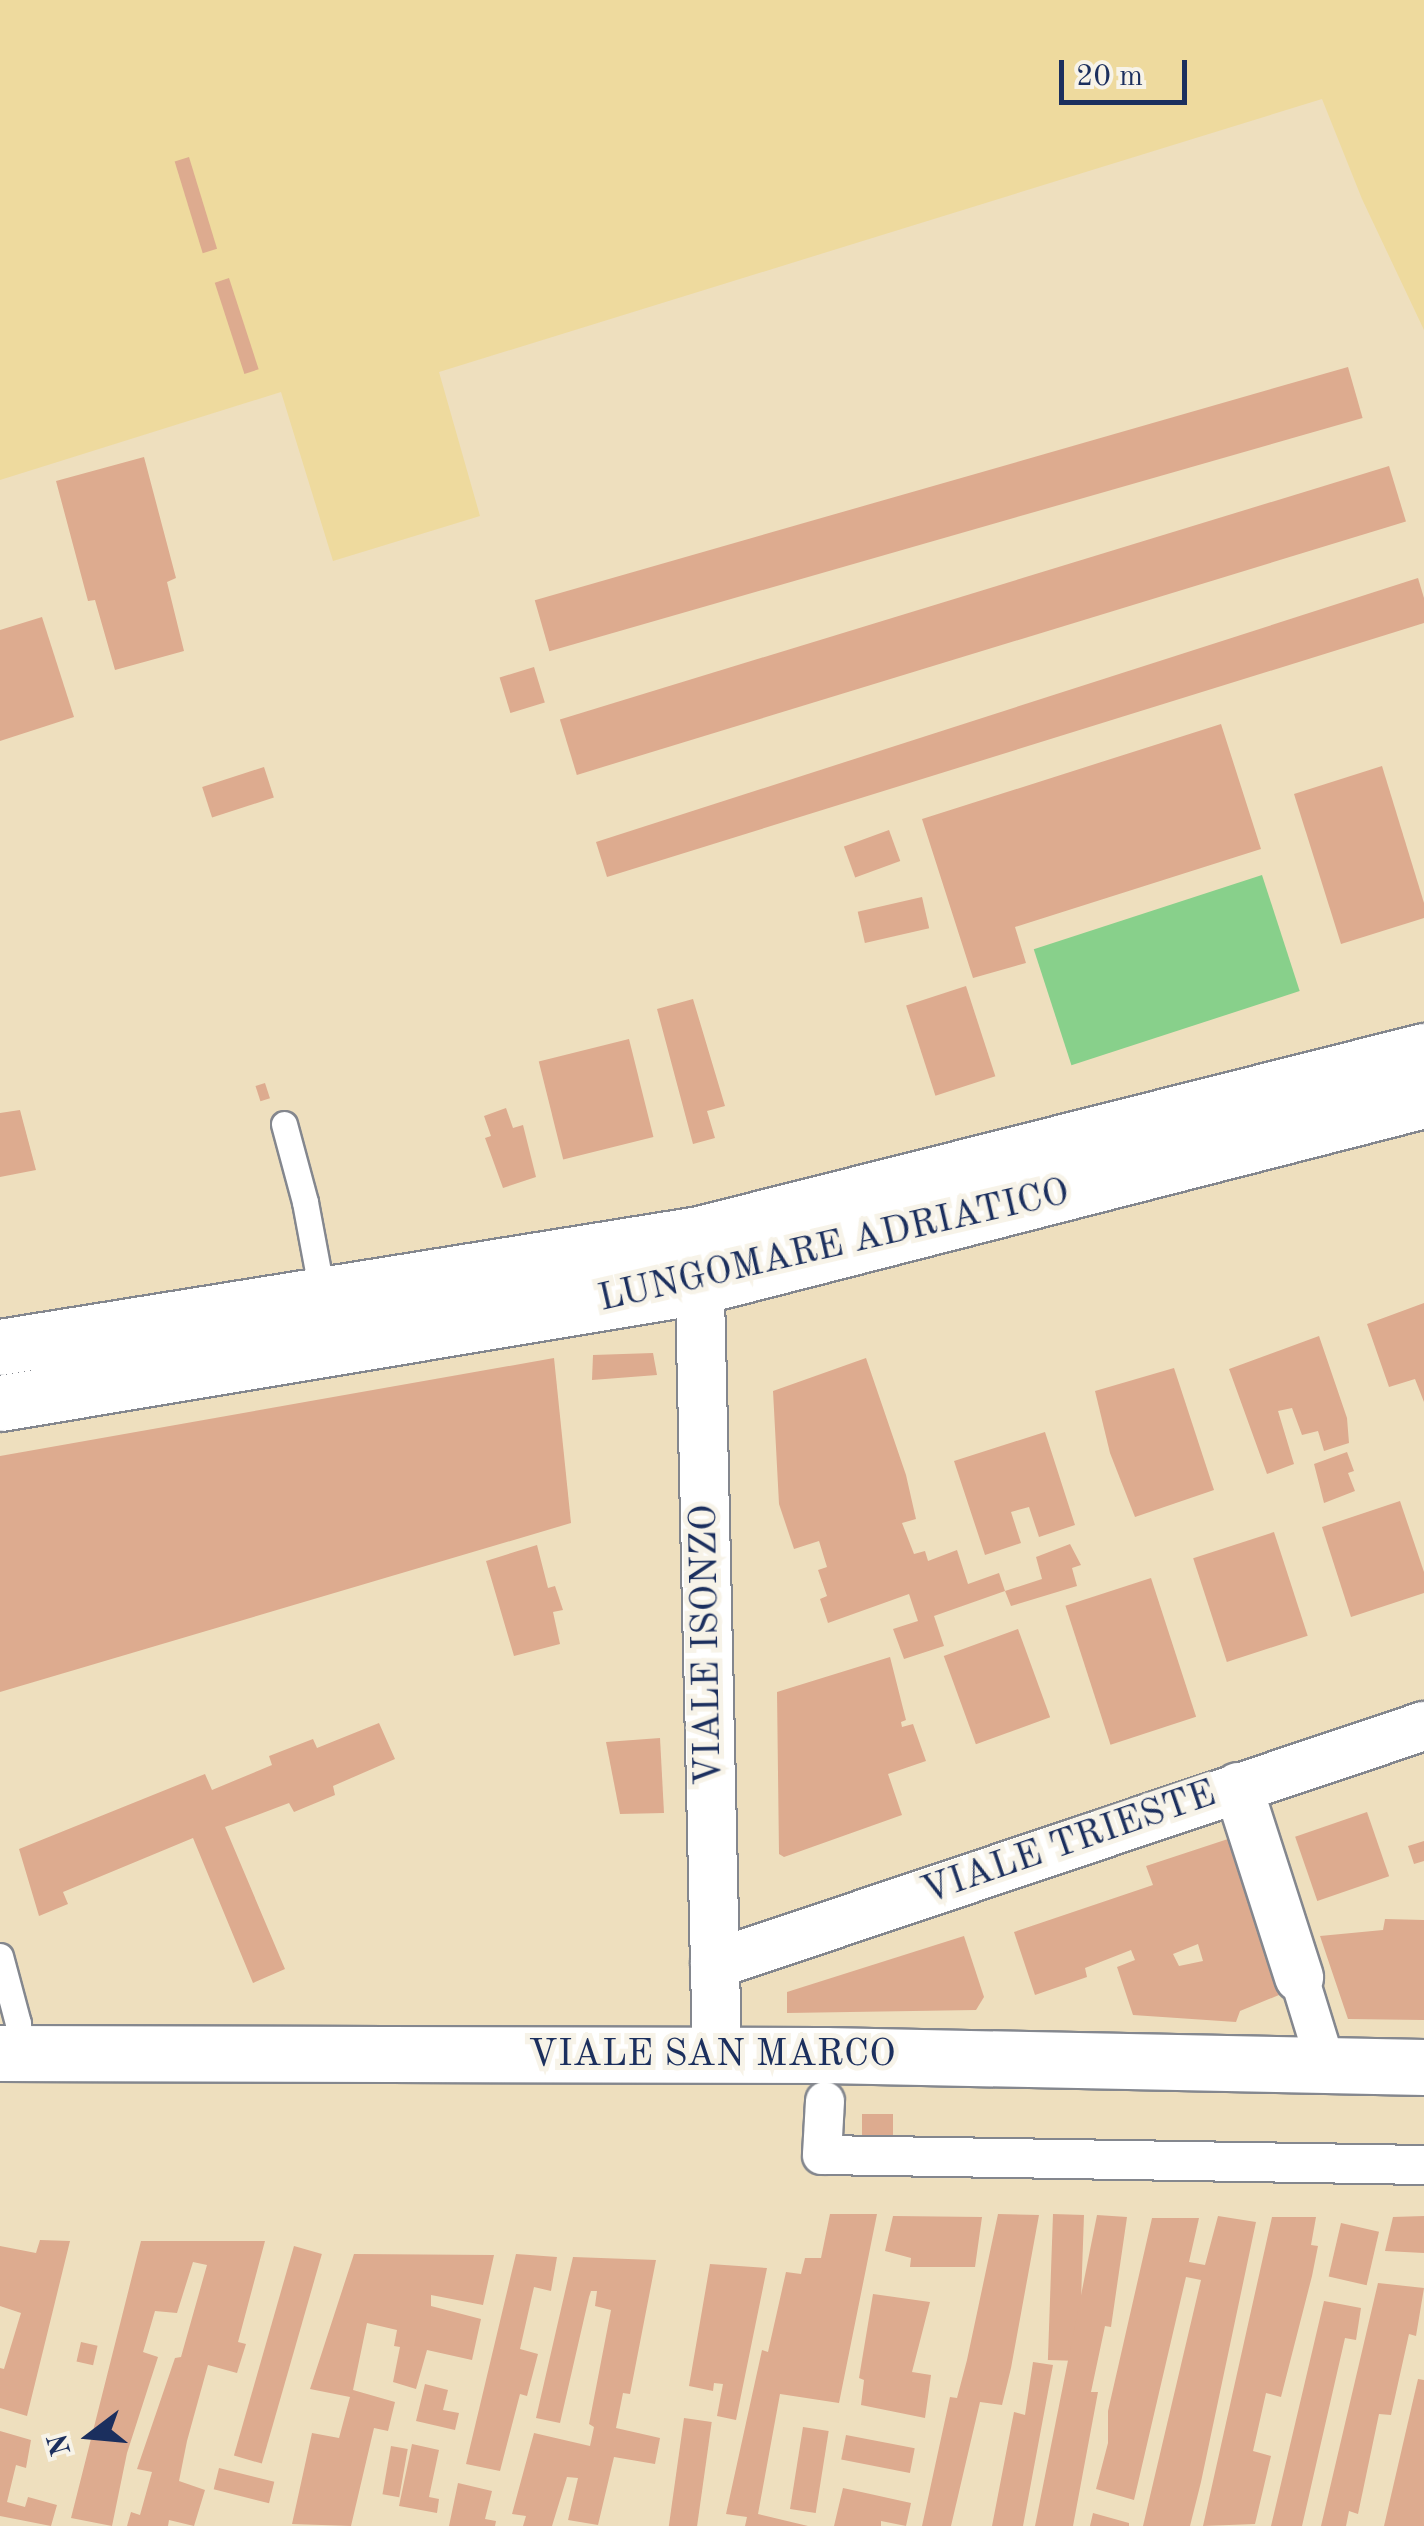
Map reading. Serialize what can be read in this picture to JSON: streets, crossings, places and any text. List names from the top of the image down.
{
  "streets": {
    "street": [
      "LUNGOMARE ADRIATICO",
      "VIALE ISONZO",
      "VIALE TRIESTE",
      "VIALE SAN MARCO"
    ]
  },
  "crossings": [
    ["LUNGOMARE ADRIATICO", "VIALE ISONZO"],
    ["VIALE ISONZO", "VIALE TRIESTE"],
    ["VIALE ISONZO", "VIALE SAN MARCO"]
  ],
  "scale_bar": "20 m",
  "north": "left"
}
